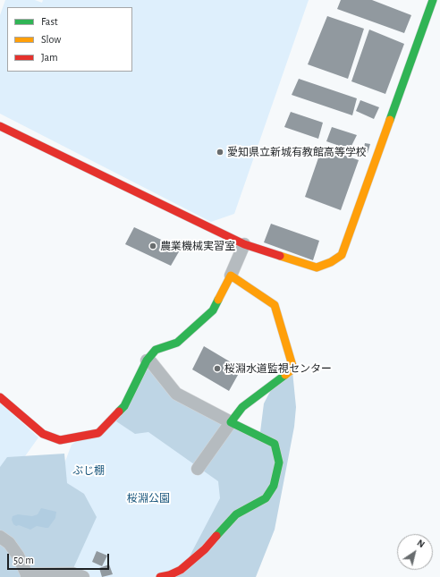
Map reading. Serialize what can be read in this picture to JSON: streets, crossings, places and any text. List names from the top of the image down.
{
  "parks": ["ぶじ棚", "桜淵公園"],
  "places": ["愛知県立新城有教館高等学校", "農業機械実習室", "桜淵水道監視センター"],
  "legend": ["Fast", "Slow", "Jam"],
  "scale_bar": "50 m",
  "north": "top right"
}
